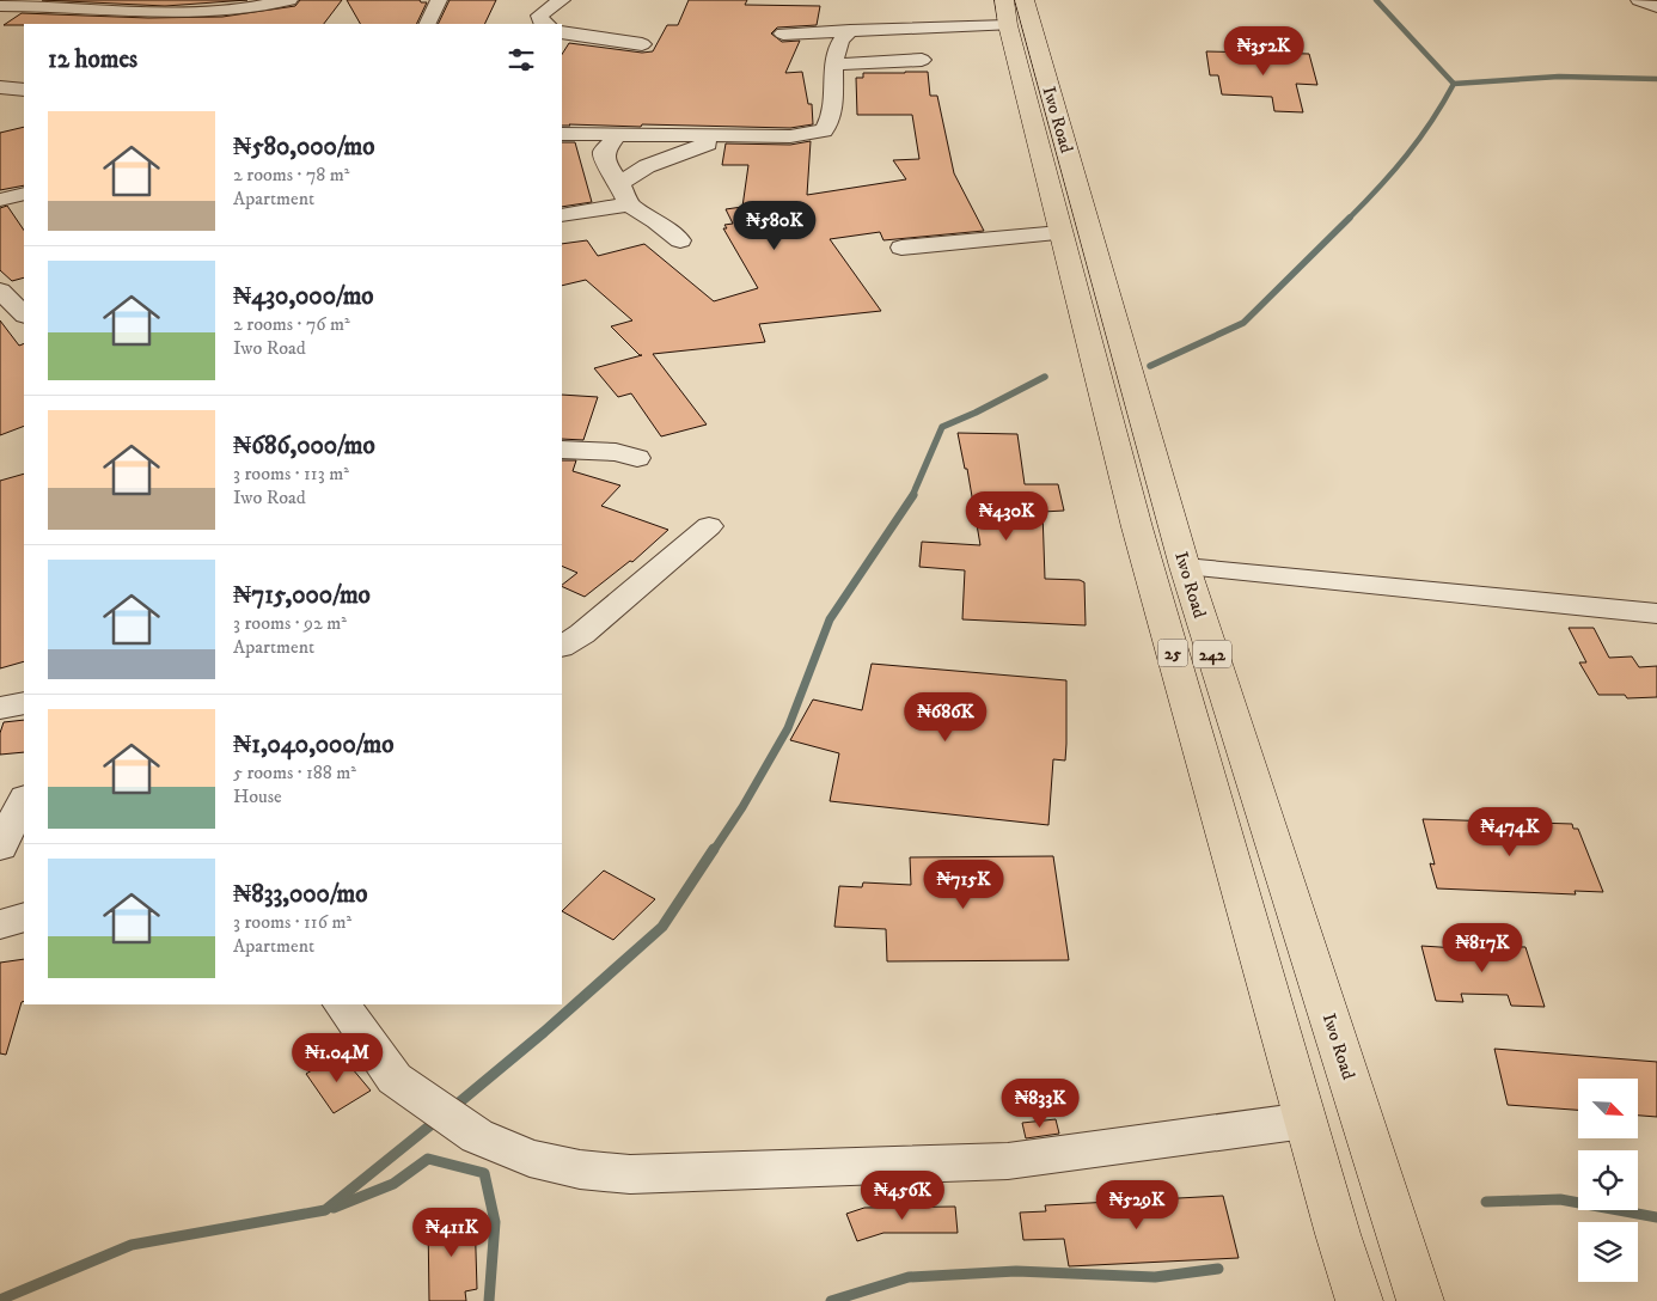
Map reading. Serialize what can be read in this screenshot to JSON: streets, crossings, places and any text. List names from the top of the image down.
{
  "streets": {
    "main road": ["Iwo Road", "25", "242"]
  },
  "north": "bottom right",
  "page": {
    "heading": "12 homes",
    "price": [
      "₦352K",
      "₦580K",
      "₦430K",
      "₦686K",
      "₦474K",
      "₦715K",
      "₦817K",
      "₦1.04M",
      "₦833K",
      "₦456K",
      "₦529K",
      "₦411K"
    ],
    "list": [
      {
        "name": "₦580,000/mo",
        "note": "2 rooms · 78 m² · Apartment"
      },
      {
        "name": "₦430,000/mo",
        "note": "2 rooms · 76 m² · Iwo Road"
      },
      {
        "name": "₦686,000/mo",
        "note": "3 rooms · 113 m² · Iwo Road"
      },
      {
        "name": "₦715,000/mo",
        "note": "3 rooms · 92 m² · Apartment"
      },
      {
        "name": "₦1,040,000/mo",
        "note": "5 rooms · 188 m² · House"
      },
      {
        "name": "₦833,000/mo",
        "note": "3 rooms · 116 m² · Apartment"
      }
    ]
  }
}
